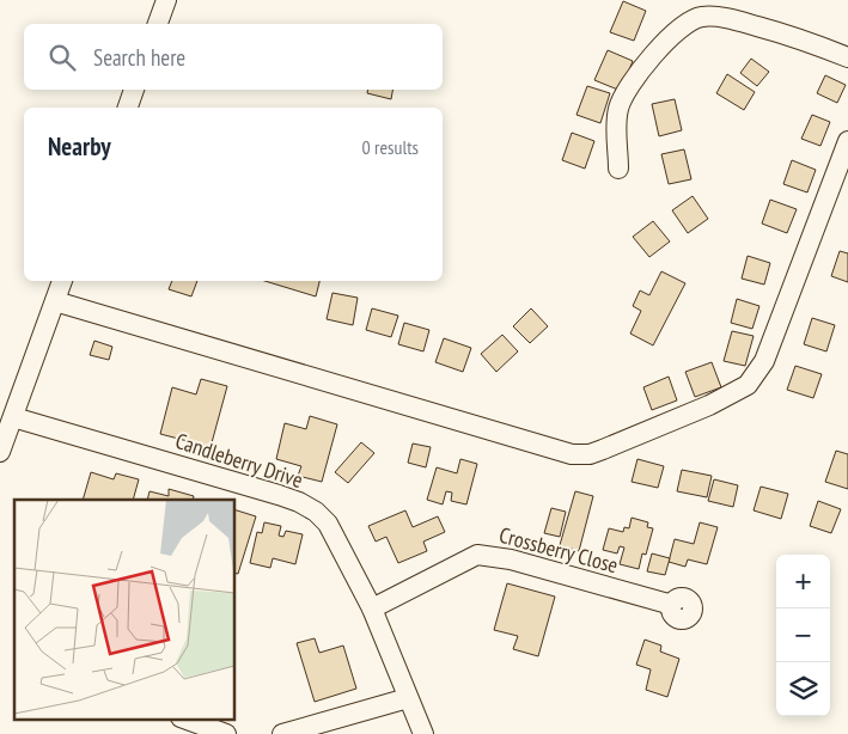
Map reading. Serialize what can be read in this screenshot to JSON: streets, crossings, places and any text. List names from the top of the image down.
{
  "streets": {
    "street": ["Candleberry Drive", "Crossberry Close"]
  },
  "crossings": [
    ["Candleberry Drive", "Crossberry Close"]
  ],
  "page": {
    "search": "Search here",
    "heading": ["Nearby", "0 results"],
    "map_buttons": ["+", "−"]
  }
}
